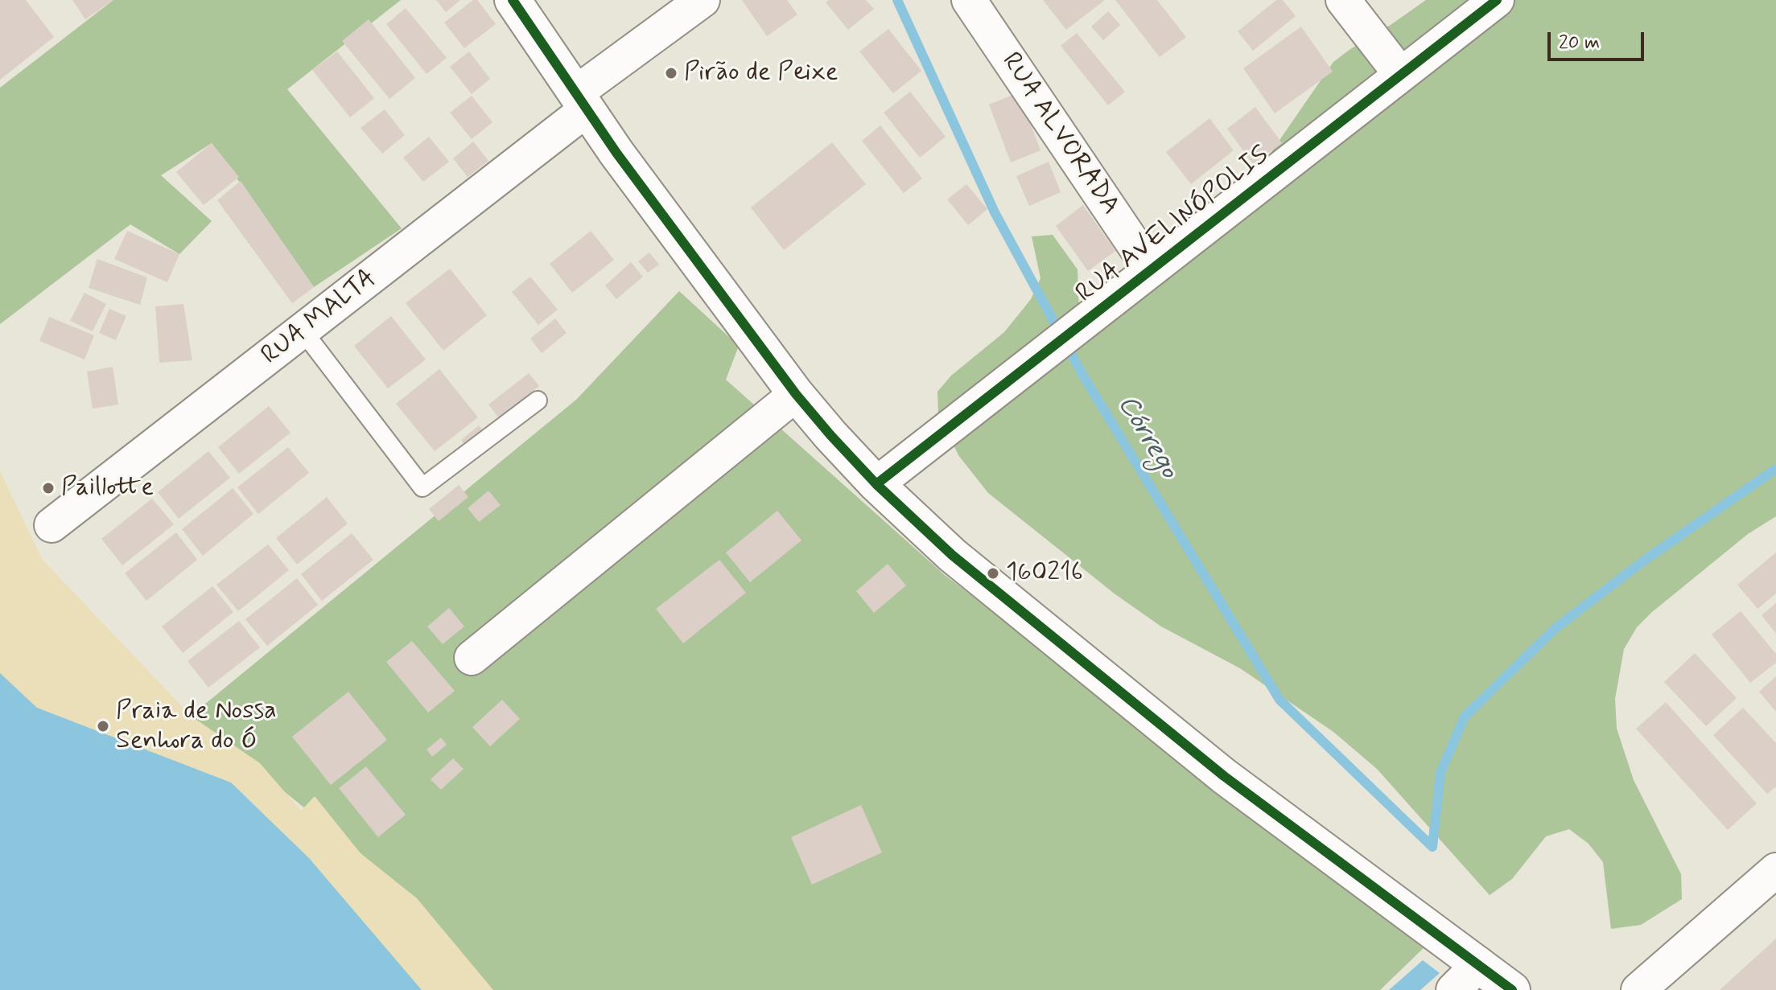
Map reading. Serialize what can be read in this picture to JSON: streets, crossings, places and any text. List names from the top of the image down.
{
  "streets": {
    "street": ["RUA ALVORADA", "RUA AVELINÓPOLIS", "RUA MALTA"]
  },
  "crossings": [
    ["RUA ALVORADA", "RUA AVELINÓPOLIS"]
  ],
  "water": ["Córrego"],
  "places": [
    "Pirão de Peixe",
    "Paillotte",
    "160216",
    "Praia de Nossa Senhora do Ó"
  ],
  "scale_bar": "20 m"
}
